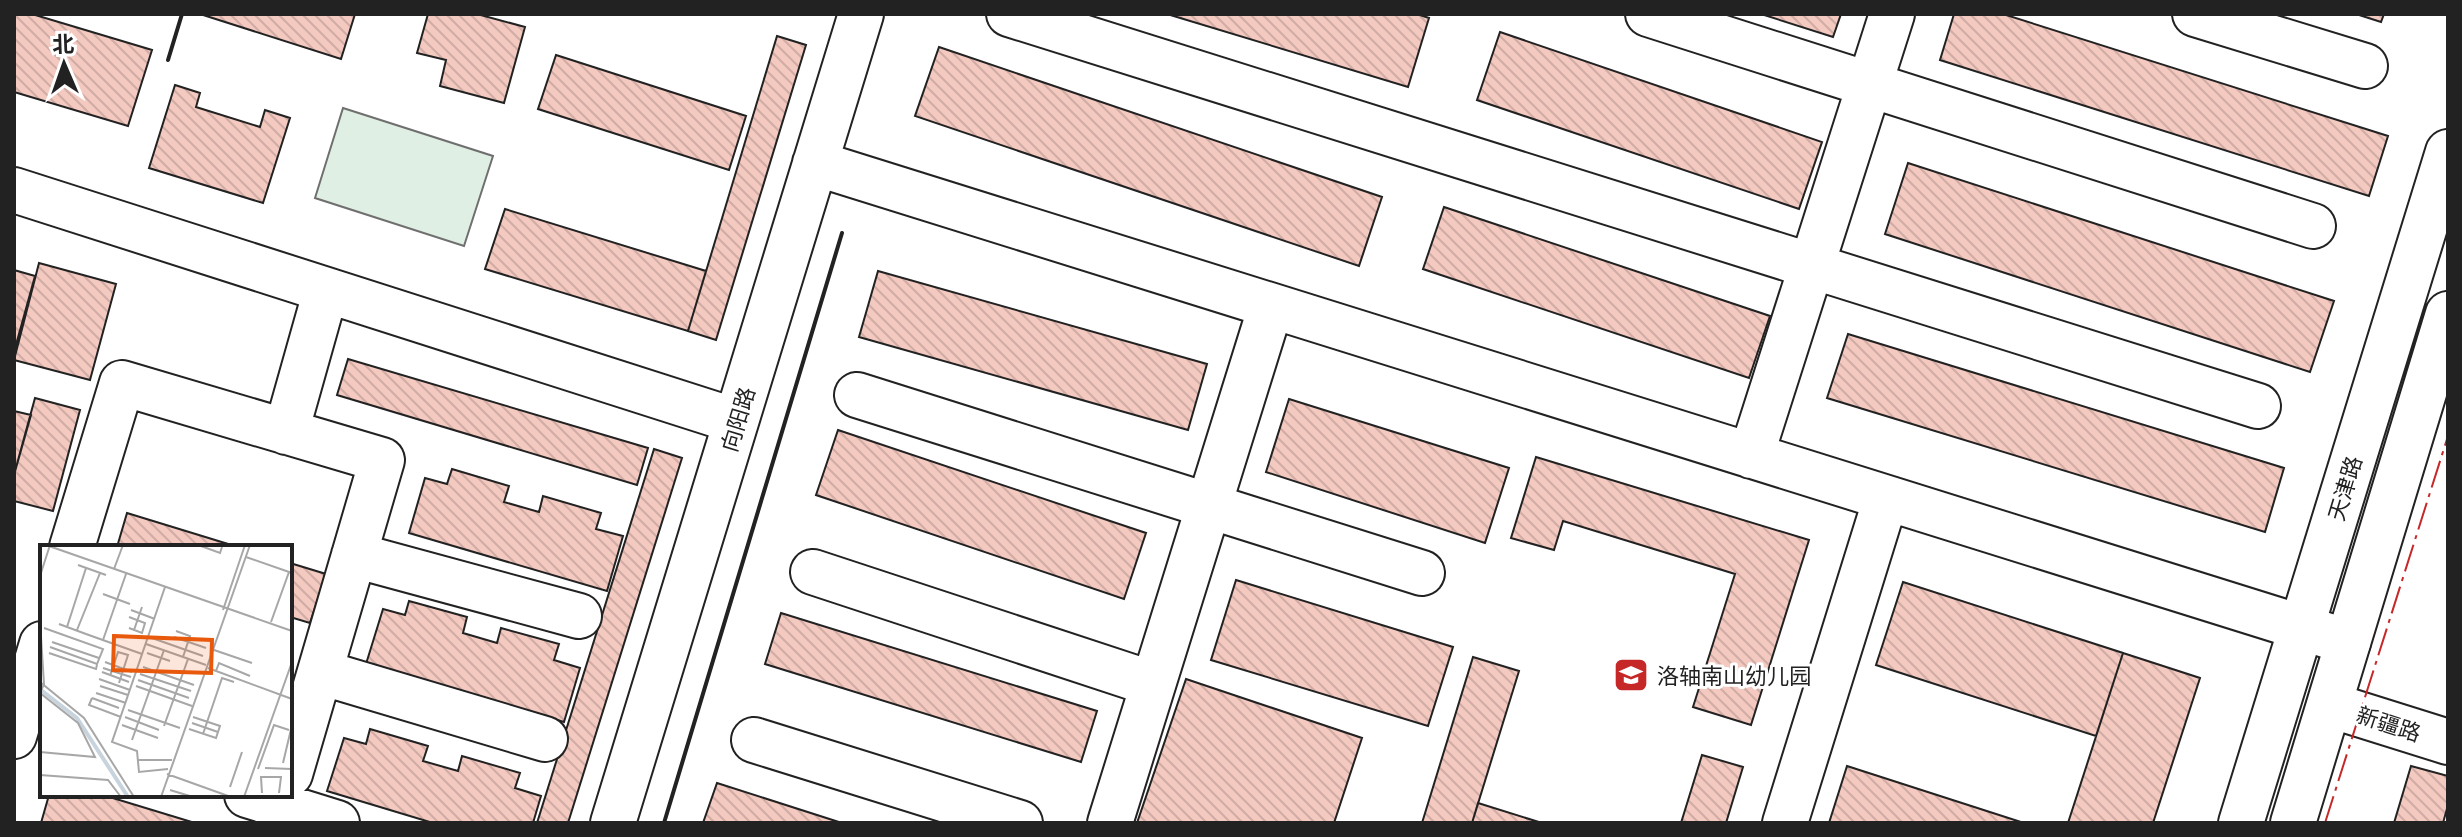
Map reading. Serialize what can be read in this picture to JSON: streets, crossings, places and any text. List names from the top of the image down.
{
  "streets": {
    "street": ["向阳路", "天津路", "新疆路"]
  },
  "places": {
    "school or university": ["洛轴南山幼儿园"]
  },
  "north": "top"
}
